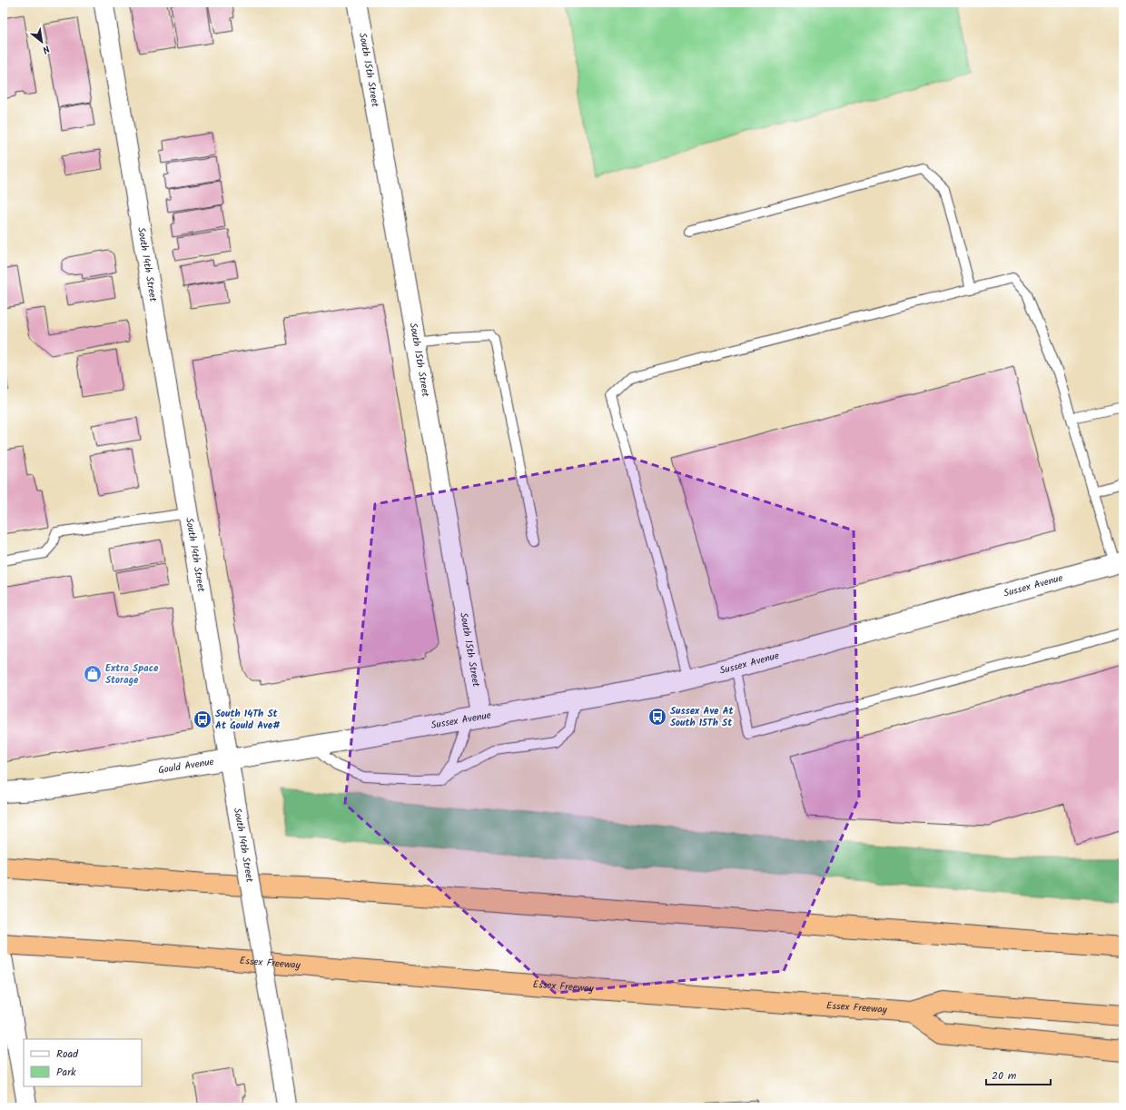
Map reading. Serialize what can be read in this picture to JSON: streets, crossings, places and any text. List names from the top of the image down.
{
  "streets": {
    "highway": ["Essex Freeway"],
    "street": [
      "South 15th Street",
      "South 14th Street",
      "Sussex Avenue",
      "Gould Avenue"
    ]
  },
  "crossings": [
    ["South 15th Street", "Sussex Avenue"],
    ["South 14th Street", "Gould Avenue"],
    ["Sussex Avenue", "Gould Avenue"]
  ],
  "places": {
    "shop": ["Extra Space Storage"],
    "bus stop": ["Sussex Ave At South 15Th St", "South 14Th St At Gould Ave#"]
  },
  "legend": ["Road", "Park"],
  "scale_bar": "20 m",
  "north": "bottom right"
}
